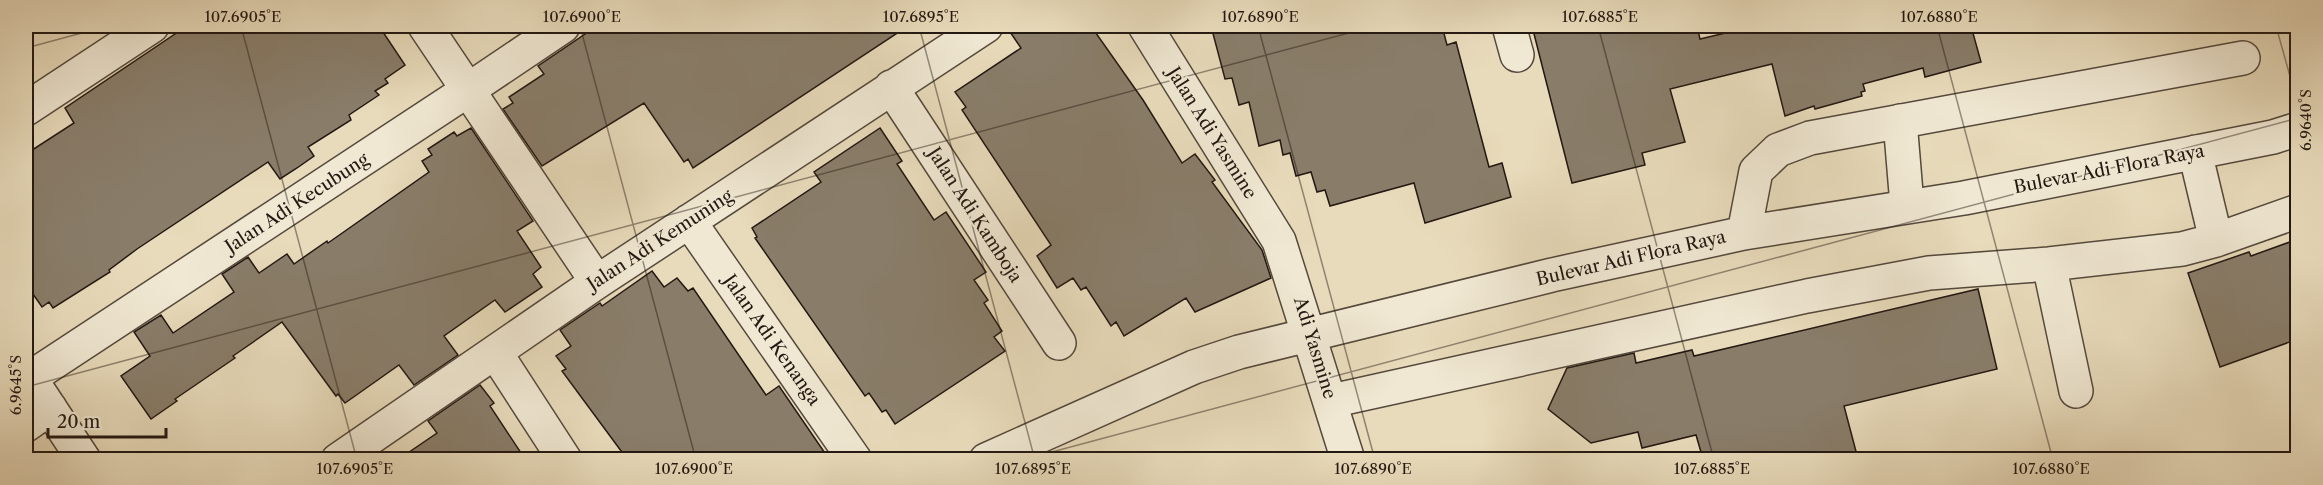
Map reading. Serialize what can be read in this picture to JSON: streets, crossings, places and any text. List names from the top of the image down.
{
  "streets": {
    "street": [
      "Jalan Adi Yasmine",
      "Bulevar Adi Flora Raya",
      "Jalan Adi Kecubung",
      "Jalan Adi Kamboja",
      "Jalan Adi Kemuning",
      "Jalan Adi Kenanga",
      "Adi Yasmine"
    ]
  },
  "crossings": [
    ["Jalan Adi Yasmine", "Adi Yasmine"],
    ["Bulevar Adi Flora Raya", "Adi Yasmine"],
    ["Jalan Adi Kamboja", "Jalan Adi Kemuning"],
    ["Jalan Adi Kemuning", "Jalan Adi Kenanga"]
  ],
  "scale_bar": "20 m",
  "coordinates": [
    "107.6905°E",
    "107.6900°E",
    "107.6895°E",
    "107.6890°E",
    "107.6885°E",
    "107.6880°E",
    "6.9640°S",
    "6.9645°S"
  ]
}
